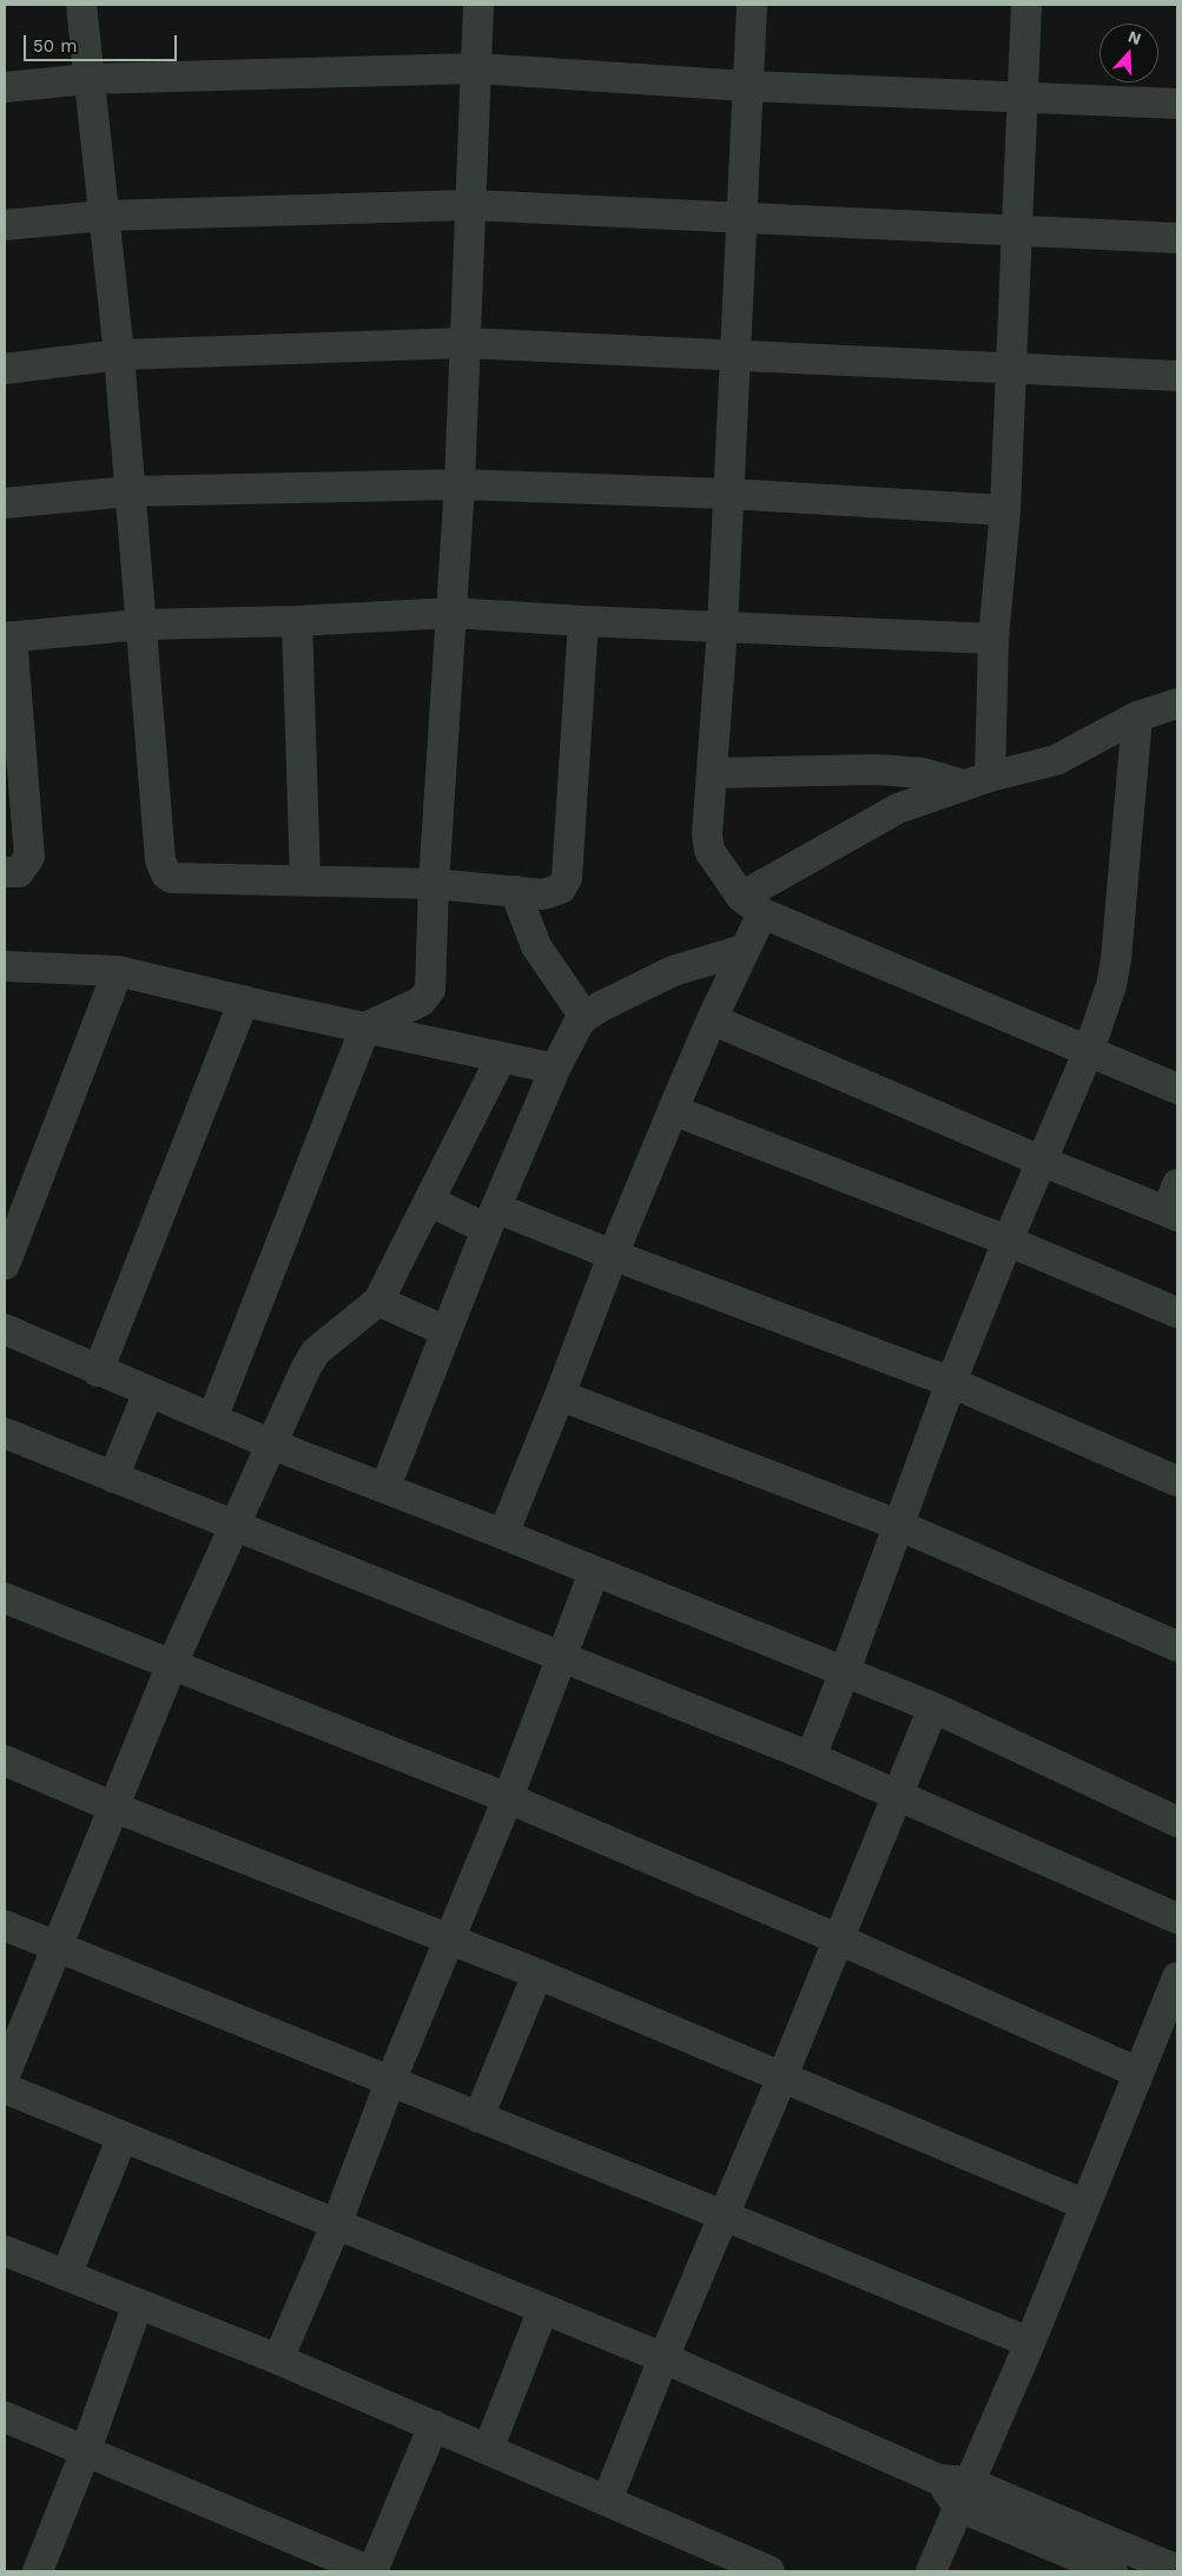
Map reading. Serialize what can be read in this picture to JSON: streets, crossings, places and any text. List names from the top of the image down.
{
  "scale_bar": "50 m",
  "north": "top"
}
